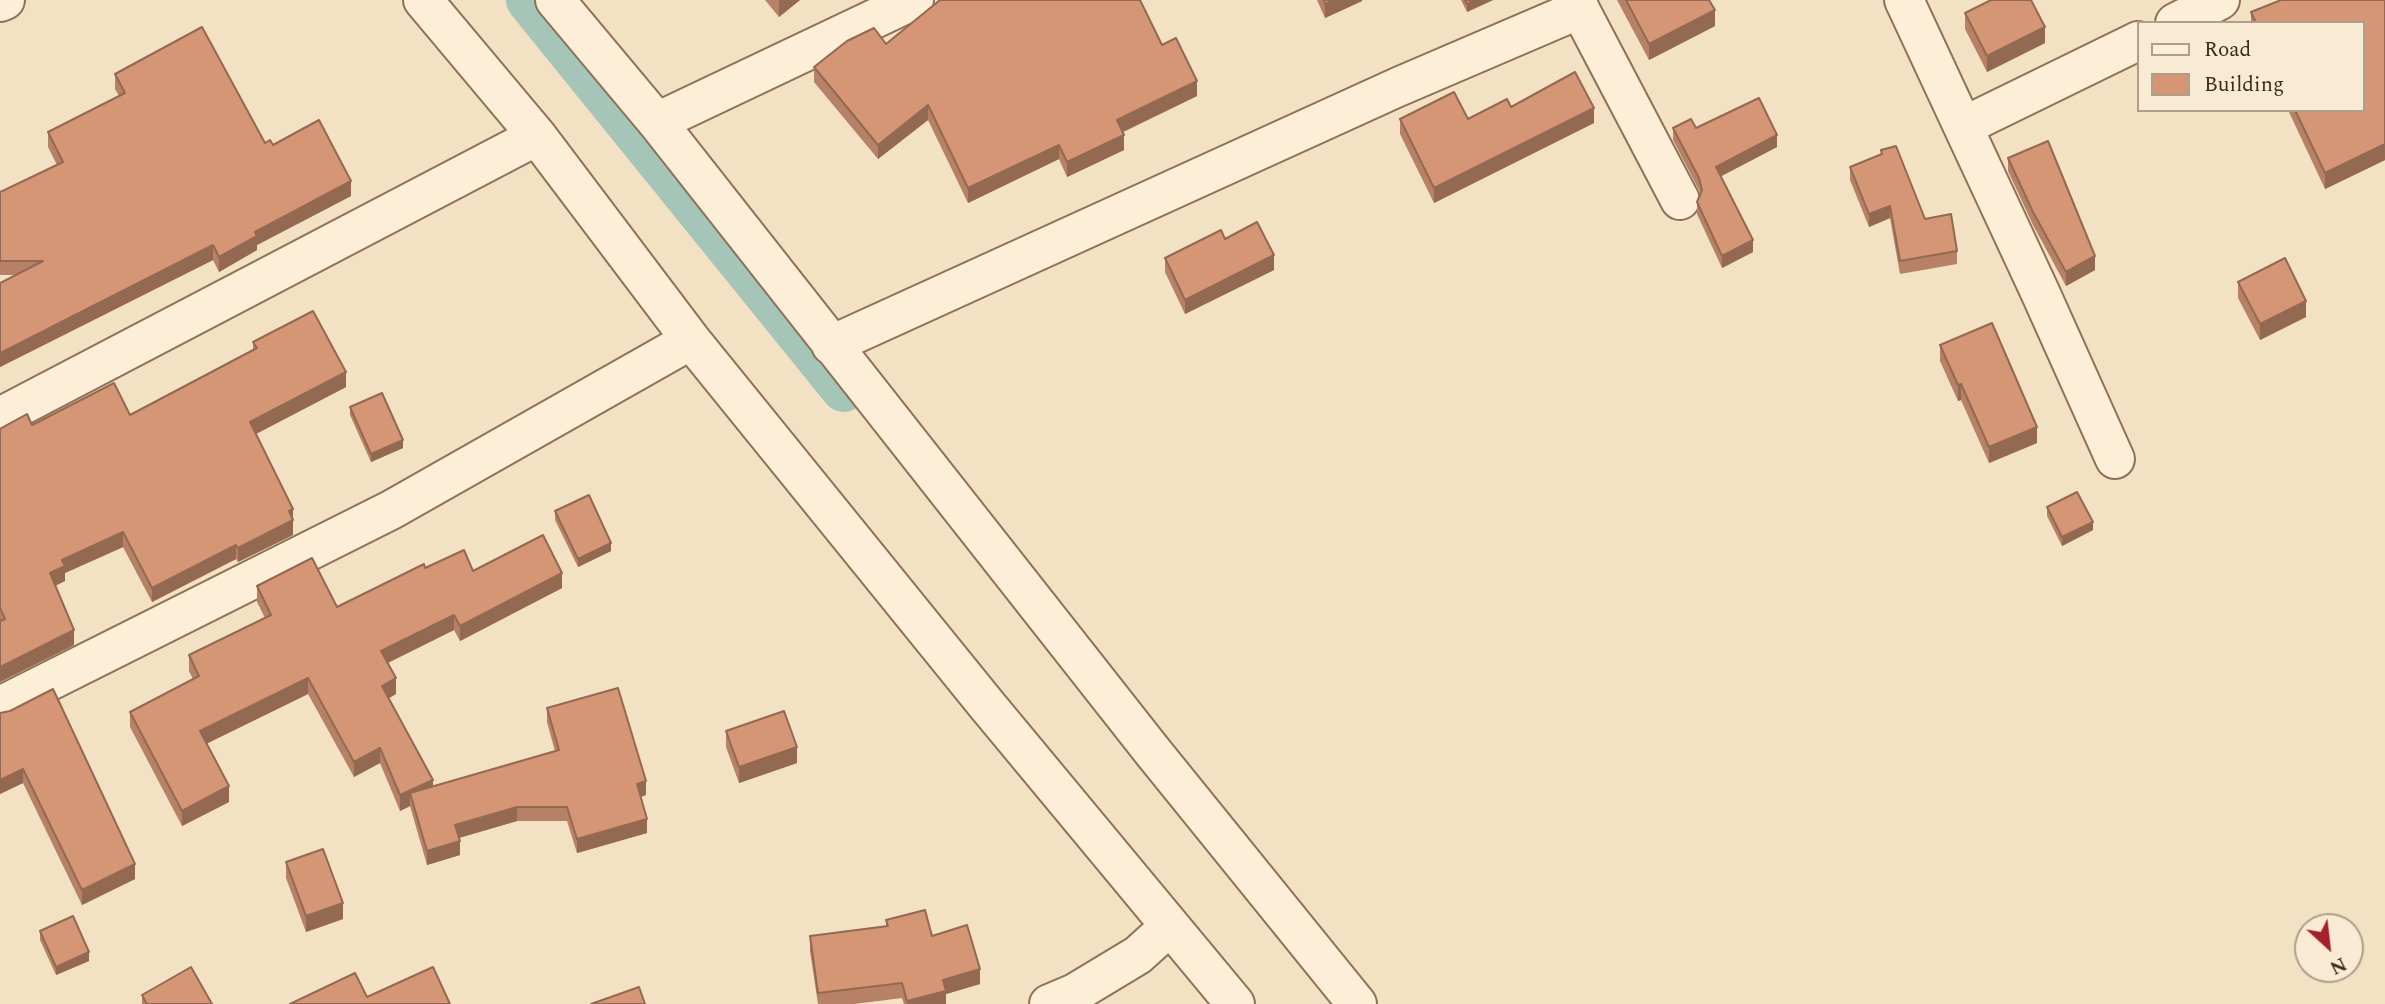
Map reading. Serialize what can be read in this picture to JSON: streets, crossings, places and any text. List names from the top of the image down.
{
  "legend": ["Road", "Building"],
  "north": "bottom right"
}
